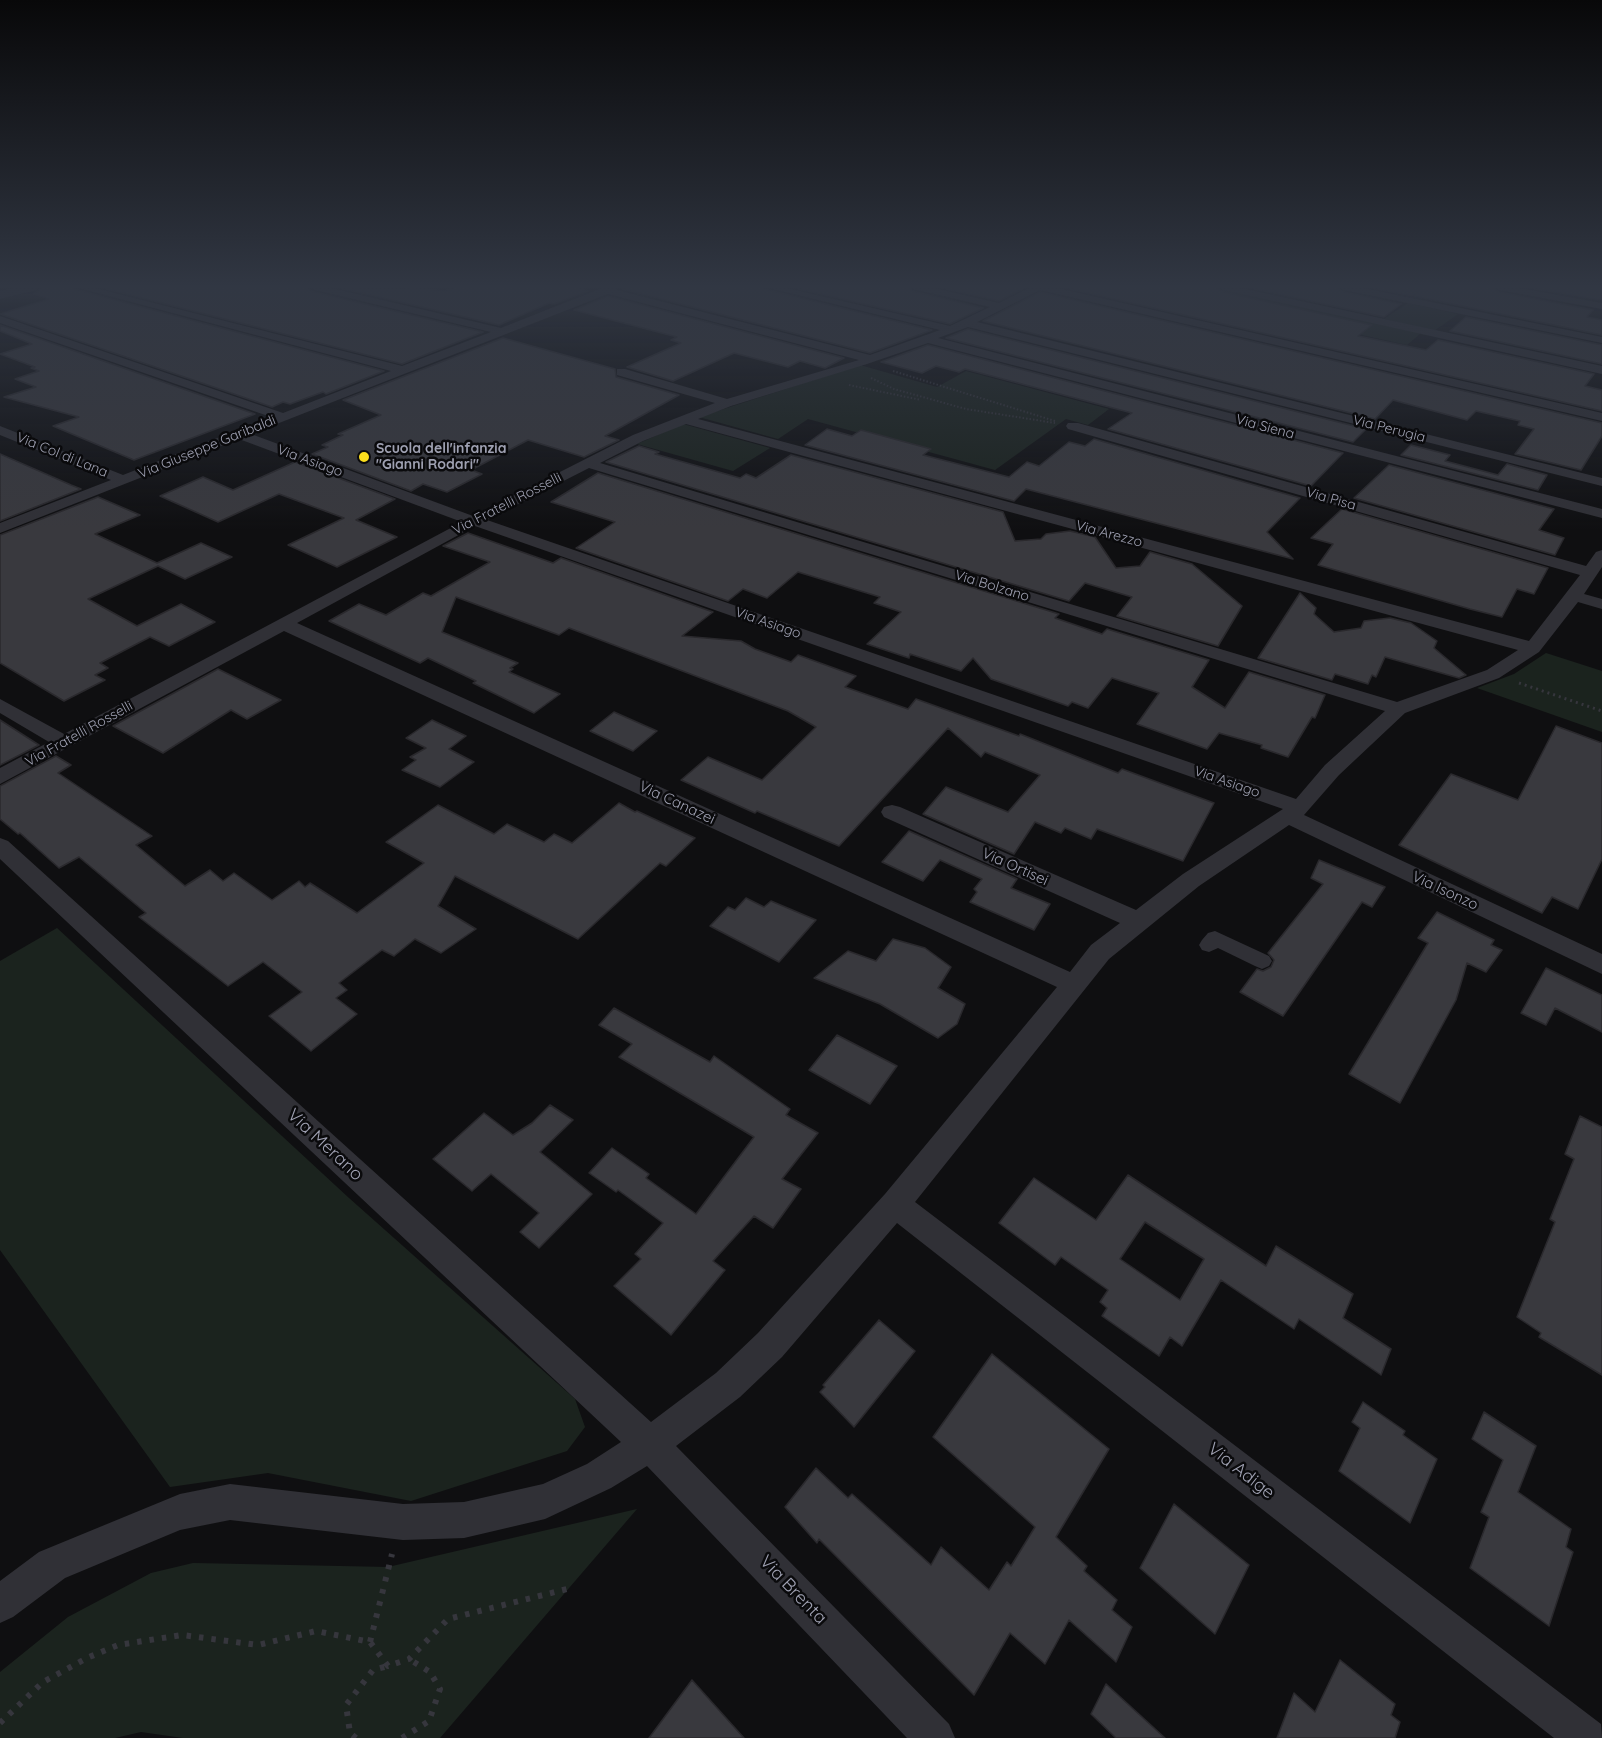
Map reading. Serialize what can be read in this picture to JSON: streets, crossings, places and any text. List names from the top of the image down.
{
  "streets": {
    "street": [
      "Via Siena",
      "Via Perugia",
      "Via Giuseppe Garibaldi",
      "Via Col di Lana",
      "Via Asiago",
      "Via Pisa",
      "Via Fratelli Rosselli",
      "Via Arezzo",
      "Via Bolzano",
      "Via Canazei",
      "Via Ortisei",
      "Via Isonzo",
      "Via Merano",
      "Via Adige",
      "Via Brenta"
    ]
  },
  "crossings": [
    ["Via Giuseppe Garibaldi", "Via Col di Lana"],
    ["Via Giuseppe Garibaldi", "Via Asiago"],
    ["Via Asiago", "Via Fratelli Rosselli"],
    ["Via Asiago", "Via Isonzo"],
    ["Via Fratelli Rosselli", "Via Arezzo"],
    ["Via Fratelli Rosselli", "Via Bolzano"],
    ["Via Fratelli Rosselli", "Via Canazei"],
    ["Via Merano", "Via Brenta"]
  ],
  "places": ["Scuola dell'infanzia \"Gianni Rodari\""]
}
